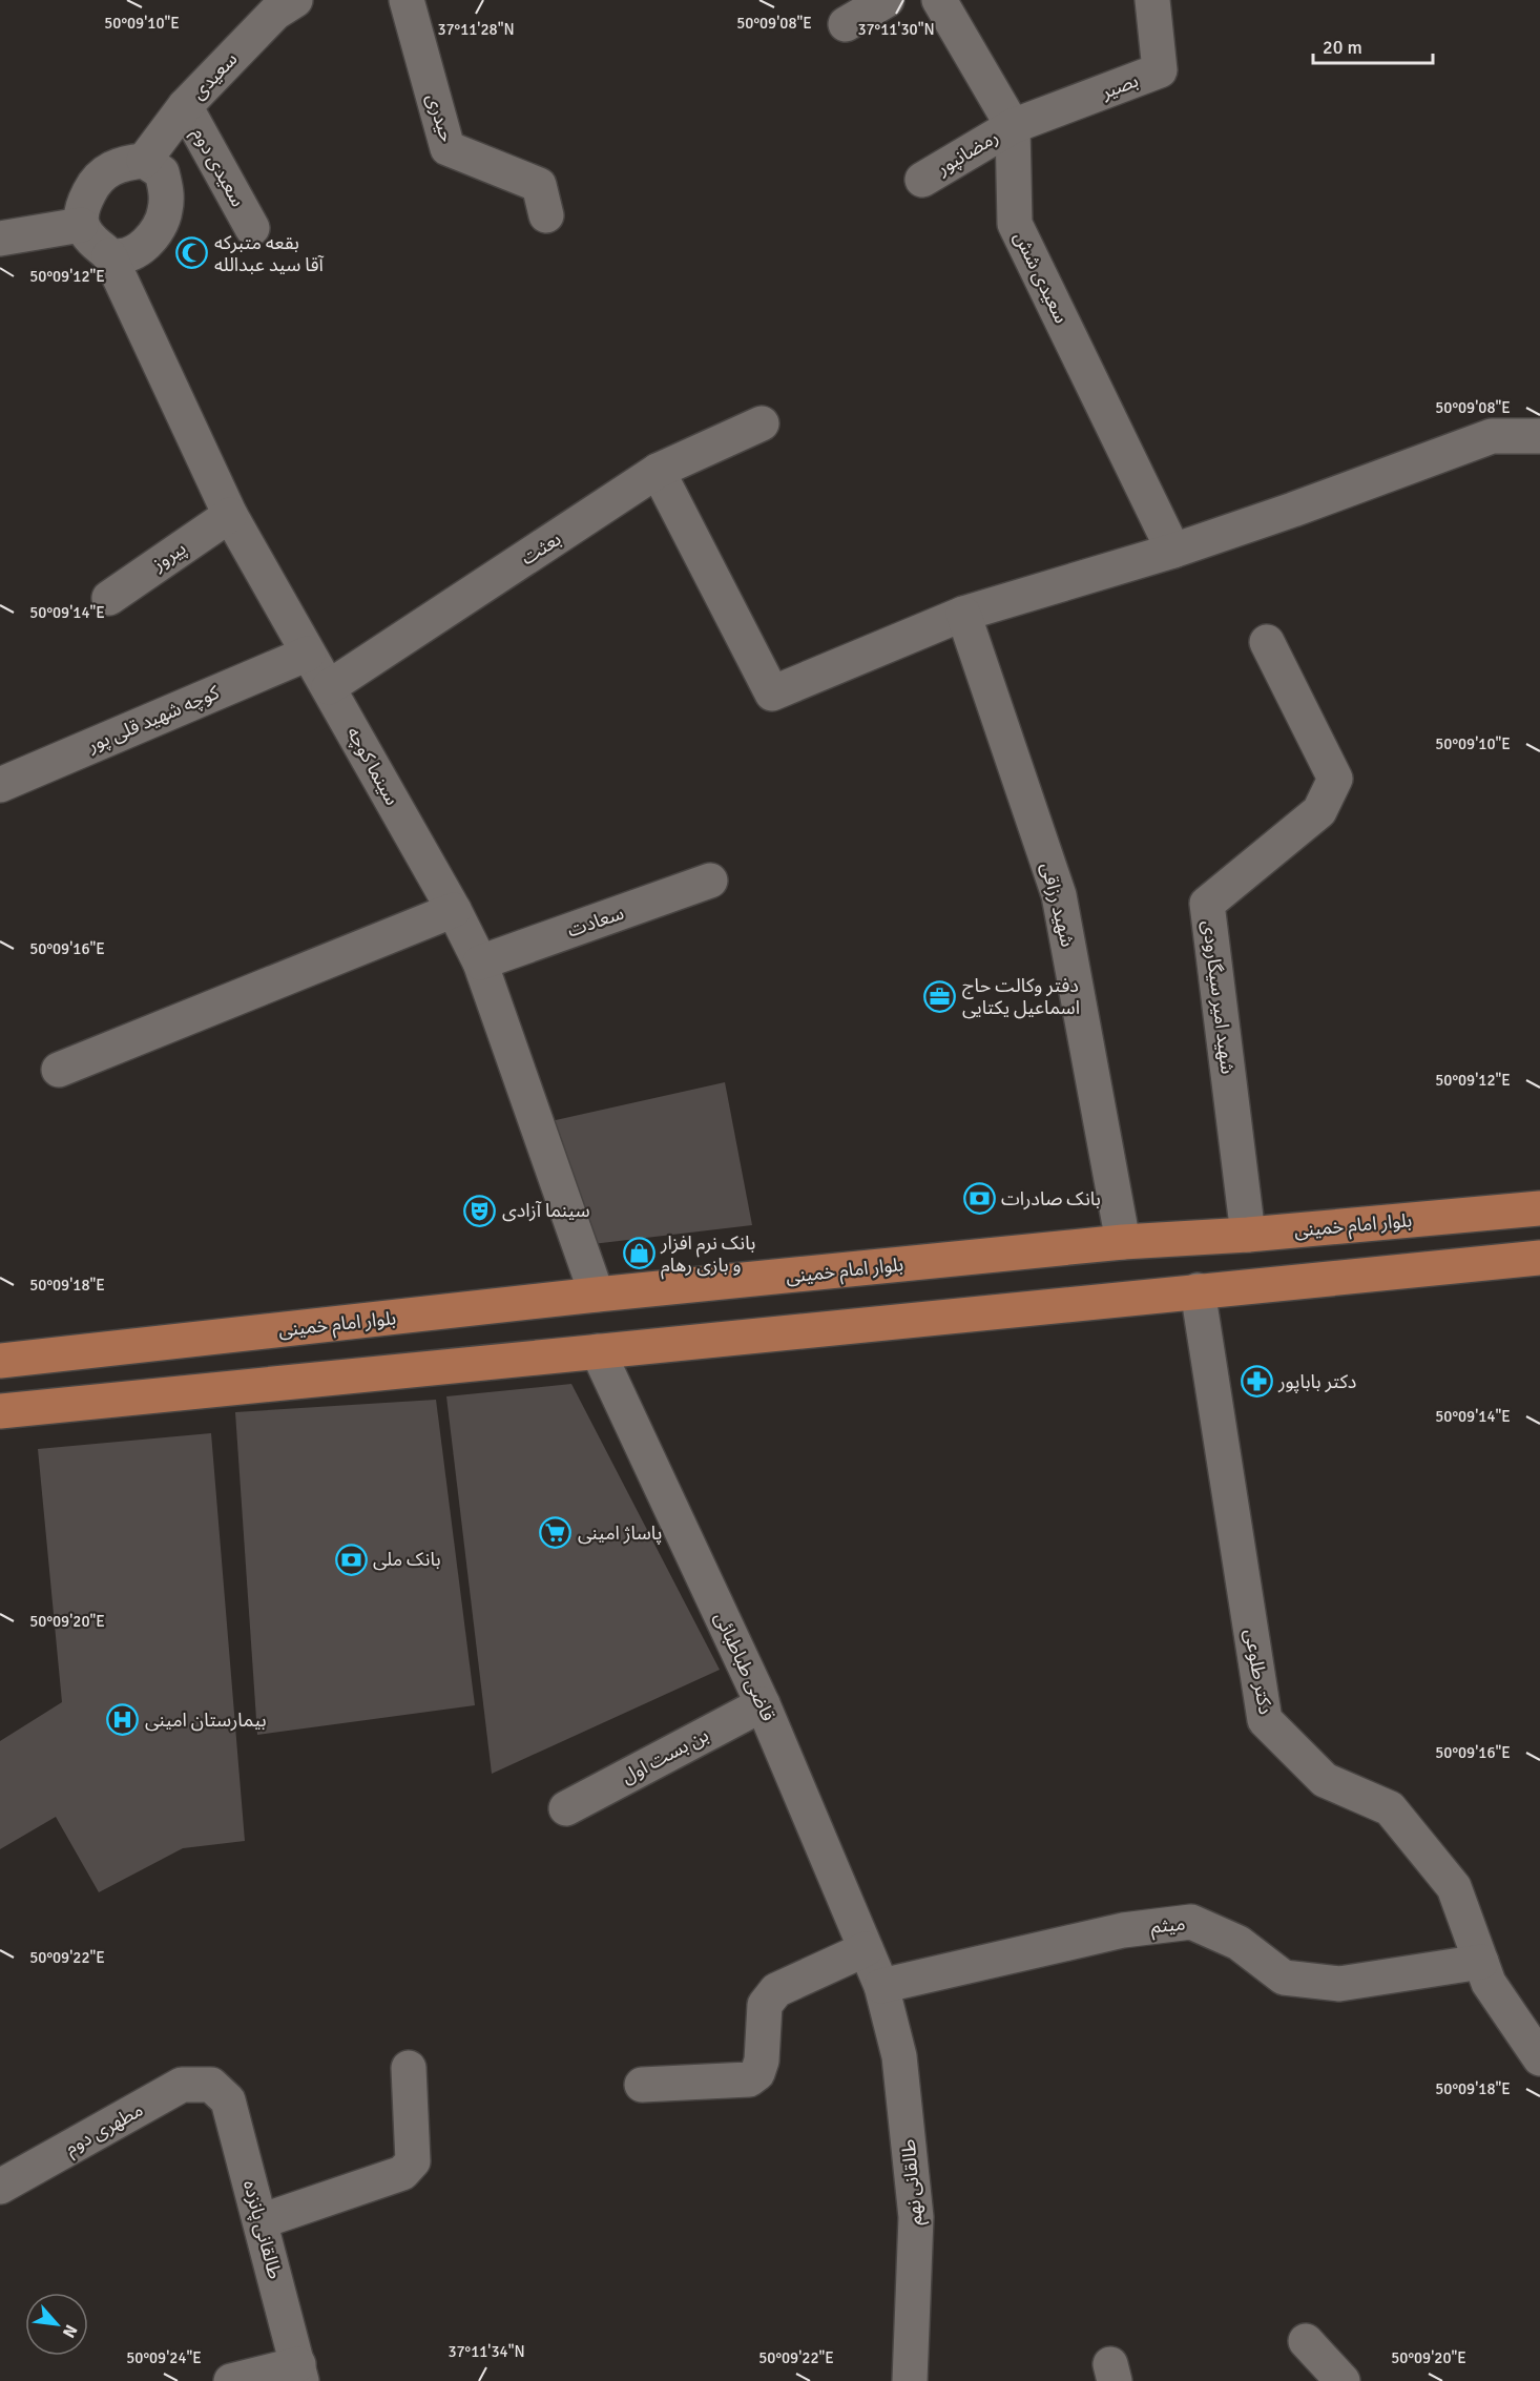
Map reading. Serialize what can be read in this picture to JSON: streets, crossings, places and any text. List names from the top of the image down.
{
  "streets": {
    "main road": ["بلوار امام خمینی"],
    "street": [
      "سعیدی",
      "بصیر",
      "حیدری",
      "رمضانپور",
      "سعیدی دوم",
      "سعیدی شش",
      "بعثت",
      "پیروز",
      "کوچه شهید قلی پور",
      "سینما کوچه",
      "شهید رزاقی",
      "سعادت",
      "شهید امیر سیگارودی",
      "قاضی طباطبائی",
      "دکتر طلوعی",
      "بن بست اول",
      "میثم",
      "مطهری دوم",
      "طالقانی نهم",
      "طالقانی پانزده"
    ]
  },
  "crossings": [
    ["سعیدی", "سعیدی دوم"],
    ["سعیدی", "سینما کوچه"],
    ["بصیر", "رمضانپور"],
    ["بصیر", "سعیدی شش"],
    ["رمضانپور", "سعیدی شش"],
    ["بعثت", "سینما کوچه"],
    ["پیروز", "سینما کوچه"],
    ["کوچه شهید قلی پور", "سینما کوچه"],
    ["سینما کوچه", "سعادت"],
    ["سینما کوچه", "بلوار امام خمینی"],
    ["شهید رزاقی", "بلوار امام خمینی"],
    ["شهید امیر سیگارودی", "بلوار امام خمینی"],
    ["قاضی طباطبائی", "بن بست اول"],
    ["قاضی طباطبائی", "میثم"],
    ["قاضی طباطبائی", "طالقانی نهم"],
    ["دکتر طلوعی", "میثم"],
    ["میثم", "طالقانی نهم"],
    ["مطهری دوم", "طالقانی پانزده"]
  ],
  "places": {
    "mosque": ["بقعه متبرکه آقا سید عبدالله"],
    "office": ["دفتر وکالت حاج اسماعیل یکتایی"],
    "bank": ["بانک صادرات", "بانک ملی"],
    "theatre": ["سینما آزادی"],
    "shop": ["بانک نرم افزار و بازی رهام"],
    "pharmacy": ["دکتر باباپور"],
    "supermarket": ["پاساژ امینی"],
    "hospital": ["بیمارستان امینی"]
  },
  "scale_bar": "20 m",
  "north": "bottom right",
  "coordinates": [
    "50°09'10\"E",
    "50°09'08\"E",
    "37°11'28\"N",
    "37°11'30\"N",
    "50°09'12\"E",
    "50°09'14\"E",
    "50°09'16\"E",
    "50°09'18\"E",
    "50°09'20\"E",
    "50°09'22\"E",
    "37°11'34\"N",
    "50°09'24\"E"
  ]
}
